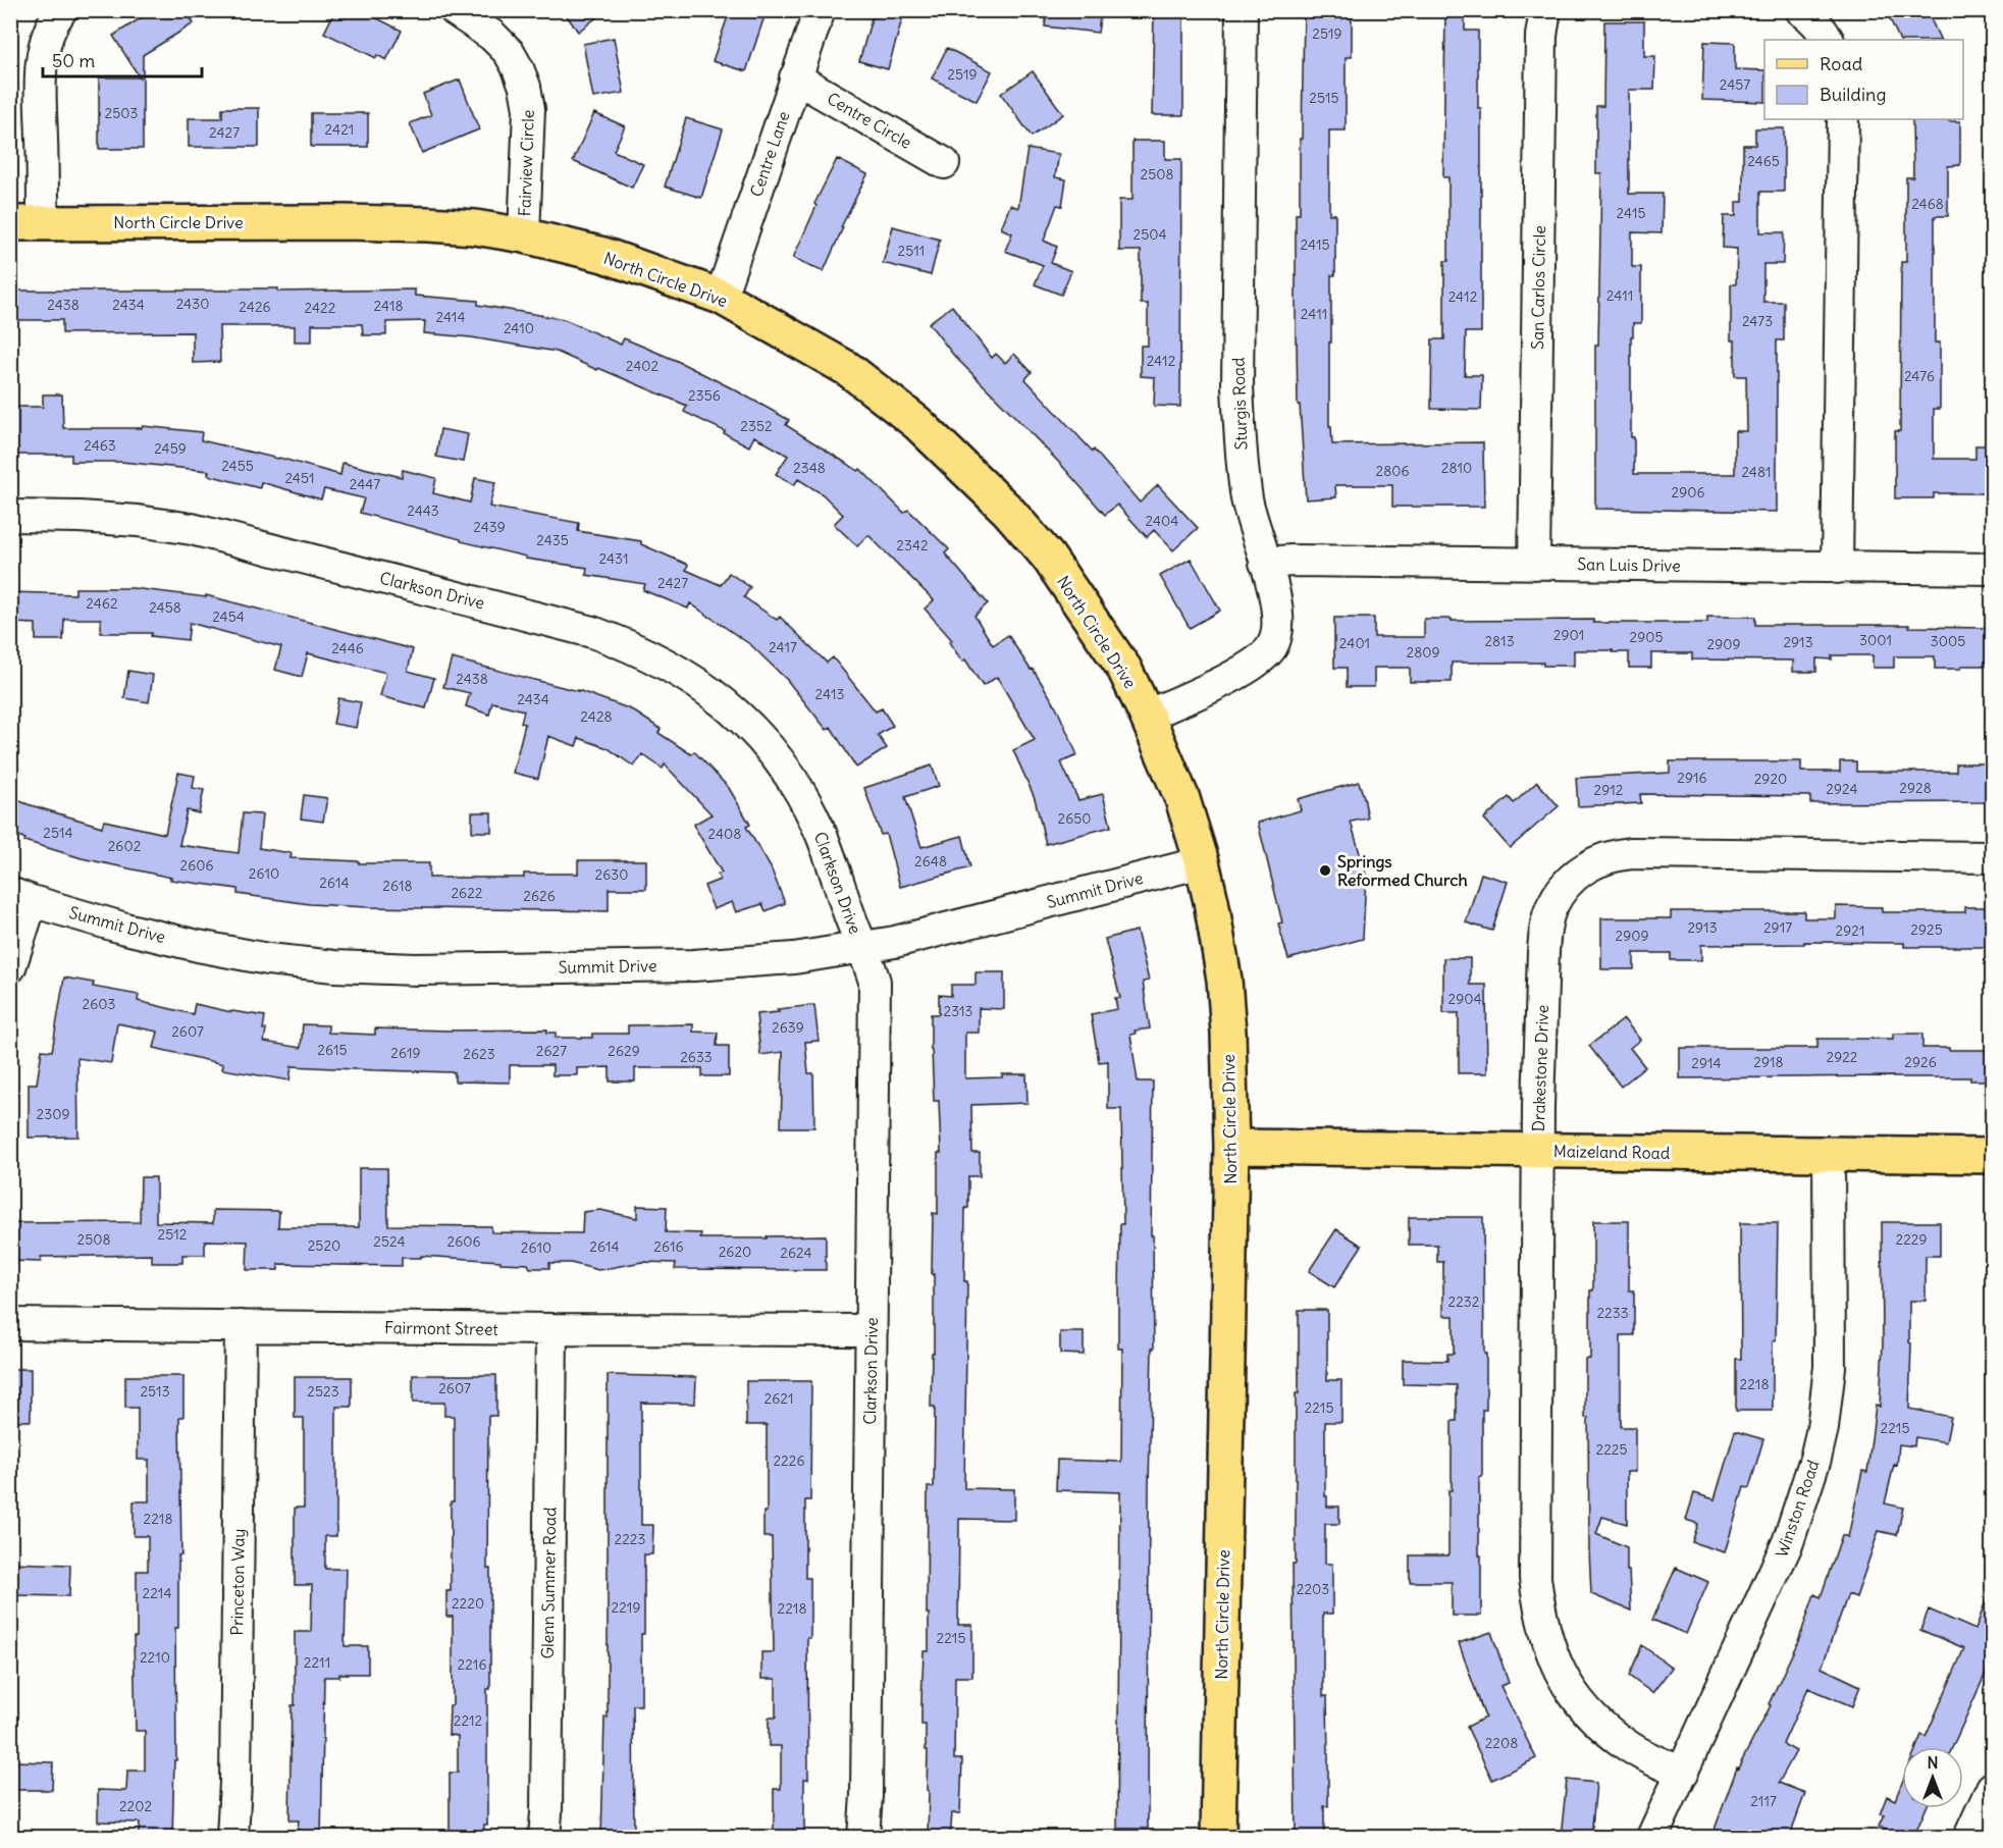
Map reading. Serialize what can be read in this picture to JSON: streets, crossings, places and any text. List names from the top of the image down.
{
  "streets": {
    "main road": ["North Circle Drive", "Maizeland Road"],
    "street": [
      "Centre Circle",
      "Centre Lane",
      "Fairview Circle",
      "San Carlos Circle",
      "Sturgis Road",
      "San Luis Drive",
      "Clarkson Drive",
      "Summit Drive",
      "Drakestone Drive",
      "Fairmont Street",
      "Winston Road",
      "Princeton Way",
      "Glenn Summer Road"
    ]
  },
  "crossings": [
    ["Centre Circle", "Centre Lane"],
    ["Centre Lane", "North Circle Drive"],
    ["Fairview Circle", "North Circle Drive"],
    ["North Circle Drive", "Sturgis Road"],
    ["North Circle Drive", "Summit Drive"],
    ["North Circle Drive", "Maizeland Road"],
    ["San Carlos Circle", "San Luis Drive"],
    ["Sturgis Road", "San Luis Drive"],
    ["Clarkson Drive", "Summit Drive"],
    ["Clarkson Drive", "Fairmont Street"],
    ["Drakestone Drive", "Maizeland Road"],
    ["Drakestone Drive", "Winston Road"],
    ["Maizeland Road", "Winston Road"],
    ["Fairmont Street", "Princeton Way"],
    ["Fairmont Street", "Glenn Summer Road"]
  ],
  "places": ["Springs Reformed Church"],
  "house_numbers": [
    "2519",
    "2519",
    "2457",
    "2515",
    "2503",
    "2421",
    "2427",
    "2465",
    "2508",
    "2468",
    "2415",
    "2504",
    "2415",
    "2511",
    "2411",
    "2412",
    "2430",
    "2438",
    "2434",
    "2418",
    "2426",
    "2422",
    "2411",
    "2414",
    "2473",
    "2410",
    "2412",
    "2402",
    "2476",
    "2356",
    "2352",
    "2463",
    "2459",
    "2455",
    "2348",
    "2810",
    "2806",
    "2481",
    "2451",
    "2447",
    "2906",
    "2443",
    "2404",
    "2439",
    "2435",
    "2342",
    "2431",
    "2427",
    "2462",
    "2458",
    "2454",
    "2901",
    "2905",
    "3001",
    "2813",
    "3005",
    "2913",
    "2401",
    "2909",
    "2417",
    "2446",
    "2809",
    "2438",
    "2413",
    "2434",
    "2428",
    "2916",
    "2920",
    "2928",
    "2924",
    "2912",
    "2650",
    "2514",
    "2408",
    "2602",
    "2648",
    "2606",
    "2610",
    "2630",
    "2614",
    "2618",
    "2622",
    "2626",
    "2913",
    "2917",
    "2925",
    "2921",
    "2909",
    "2904",
    "2603",
    "2313",
    "2639",
    "2607",
    "2615",
    "2627",
    "2629",
    "2619",
    "2623",
    "2633",
    "2922",
    "2918",
    "2926",
    "2914",
    "2309",
    "2512",
    "2508",
    "2229",
    "2524",
    "2606",
    "2520",
    "2614",
    "2616",
    "2610",
    "2620",
    "2624",
    "2232",
    "2233",
    "2218",
    "2607",
    "2513",
    "2523",
    "2621",
    "2215",
    "2215",
    "2225",
    "2226",
    "2218",
    "2223",
    "2203",
    "2214",
    "2220",
    "2219",
    "2218",
    "2215",
    "2210",
    "2211",
    "2216",
    "2212",
    "2208",
    "2117",
    "2202"
  ],
  "legend": ["Road", "Building"],
  "scale_bar": "50 m",
  "north": "top"
}
